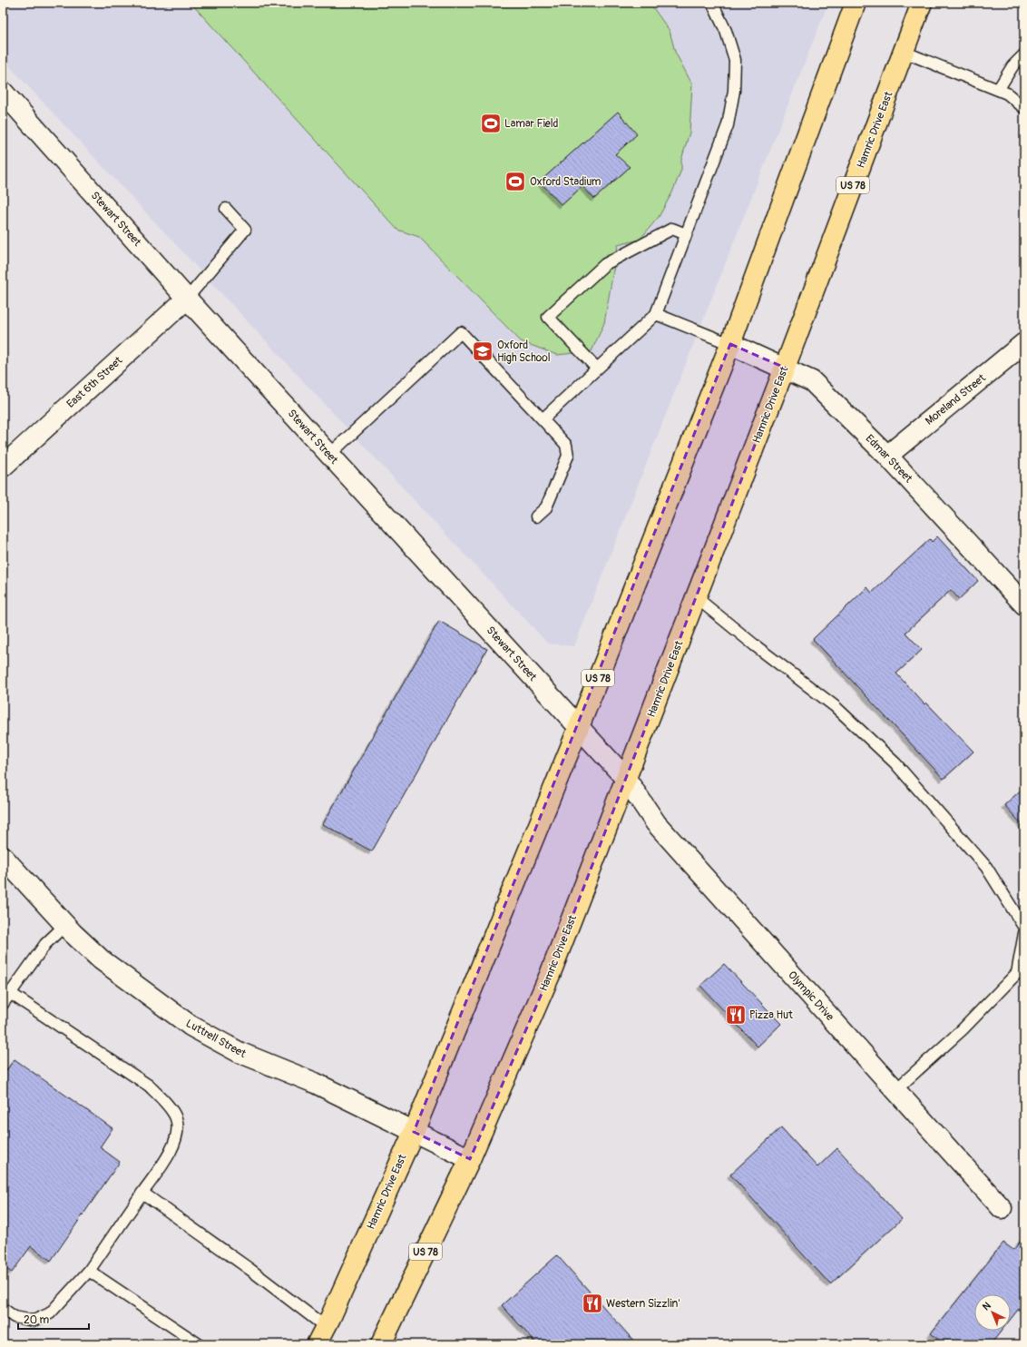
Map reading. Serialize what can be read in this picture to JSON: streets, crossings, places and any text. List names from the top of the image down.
{
  "streets": {
    "main road": ["Hamric Drive East", "US 78"],
    "street": [
      "Stewart Street",
      "East 6th Street",
      "Moreland Street",
      "Edmar Street",
      "Olympic Drive",
      "Luttrell Street"
    ]
  },
  "crossings": [
    ["Hamric Drive East", "Stewart Street"],
    ["Hamric Drive East", "Edmar Street"],
    ["Hamric Drive East", "Olympic Drive"],
    ["Hamric Drive East", "Luttrell Street"],
    ["Stewart Street", "East 6th Street"],
    ["Stewart Street", "Olympic Drive"],
    ["Moreland Street", "Edmar Street"]
  ],
  "places": {
    "sports": ["Lamar Field", "Oxford Stadium"],
    "school or university": ["Oxford High School"],
    "restaurant": ["Pizza Hut", "Western Sizzlin'"]
  },
  "scale_bar": "20 m",
  "north": "top left"
}
